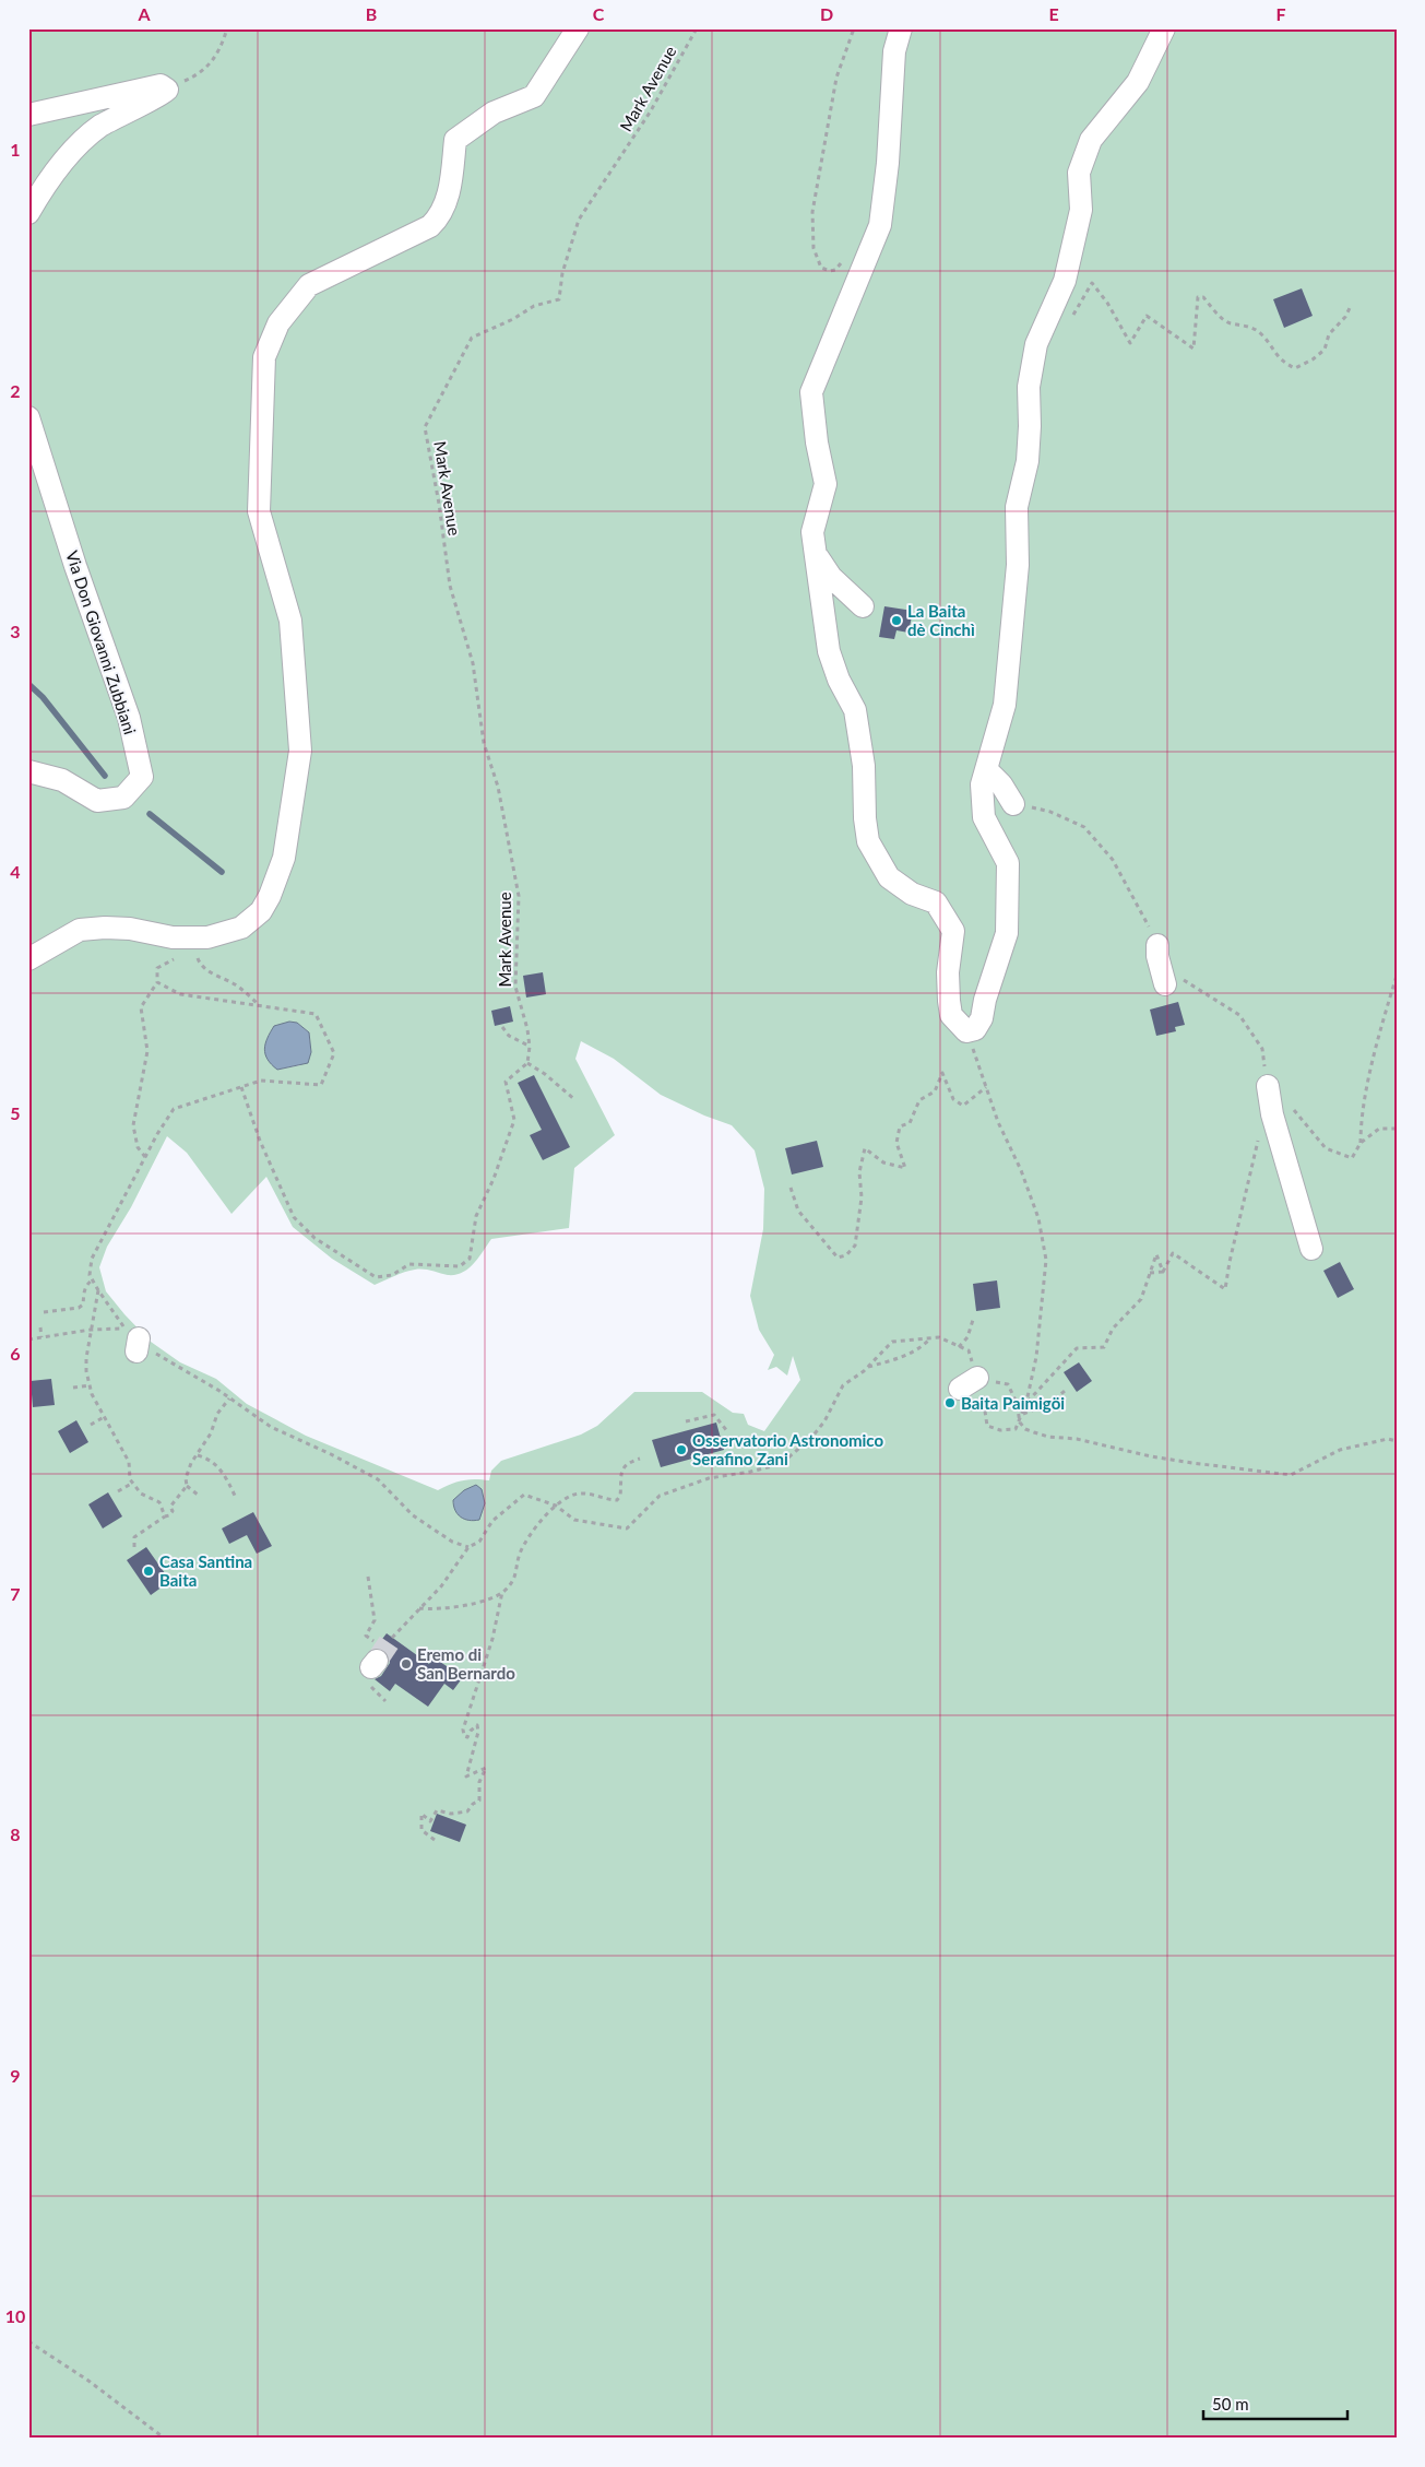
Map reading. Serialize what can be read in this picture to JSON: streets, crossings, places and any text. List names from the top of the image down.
{
  "streets": {
    "street": ["Via Don Giovanni Zubbiani"],
    "path": ["Mark Avenue"]
  },
  "places": [
    "La Baita dè Cinchì",
    "Baita Paimigöi",
    "Osservatorio Astronomico Serafino Zani",
    "Casa Santina Baita",
    "Eremo di San Bernardo"
  ],
  "scale_bar": "50 m",
  "grid": {
    "columns": [
      "A",
      "B",
      "C",
      "D",
      "E",
      "F"
    ],
    "rows": [
      "1",
      "2",
      "3",
      "4",
      "5",
      "6",
      "7",
      "8",
      "9",
      "10"
    ]
  }
}
